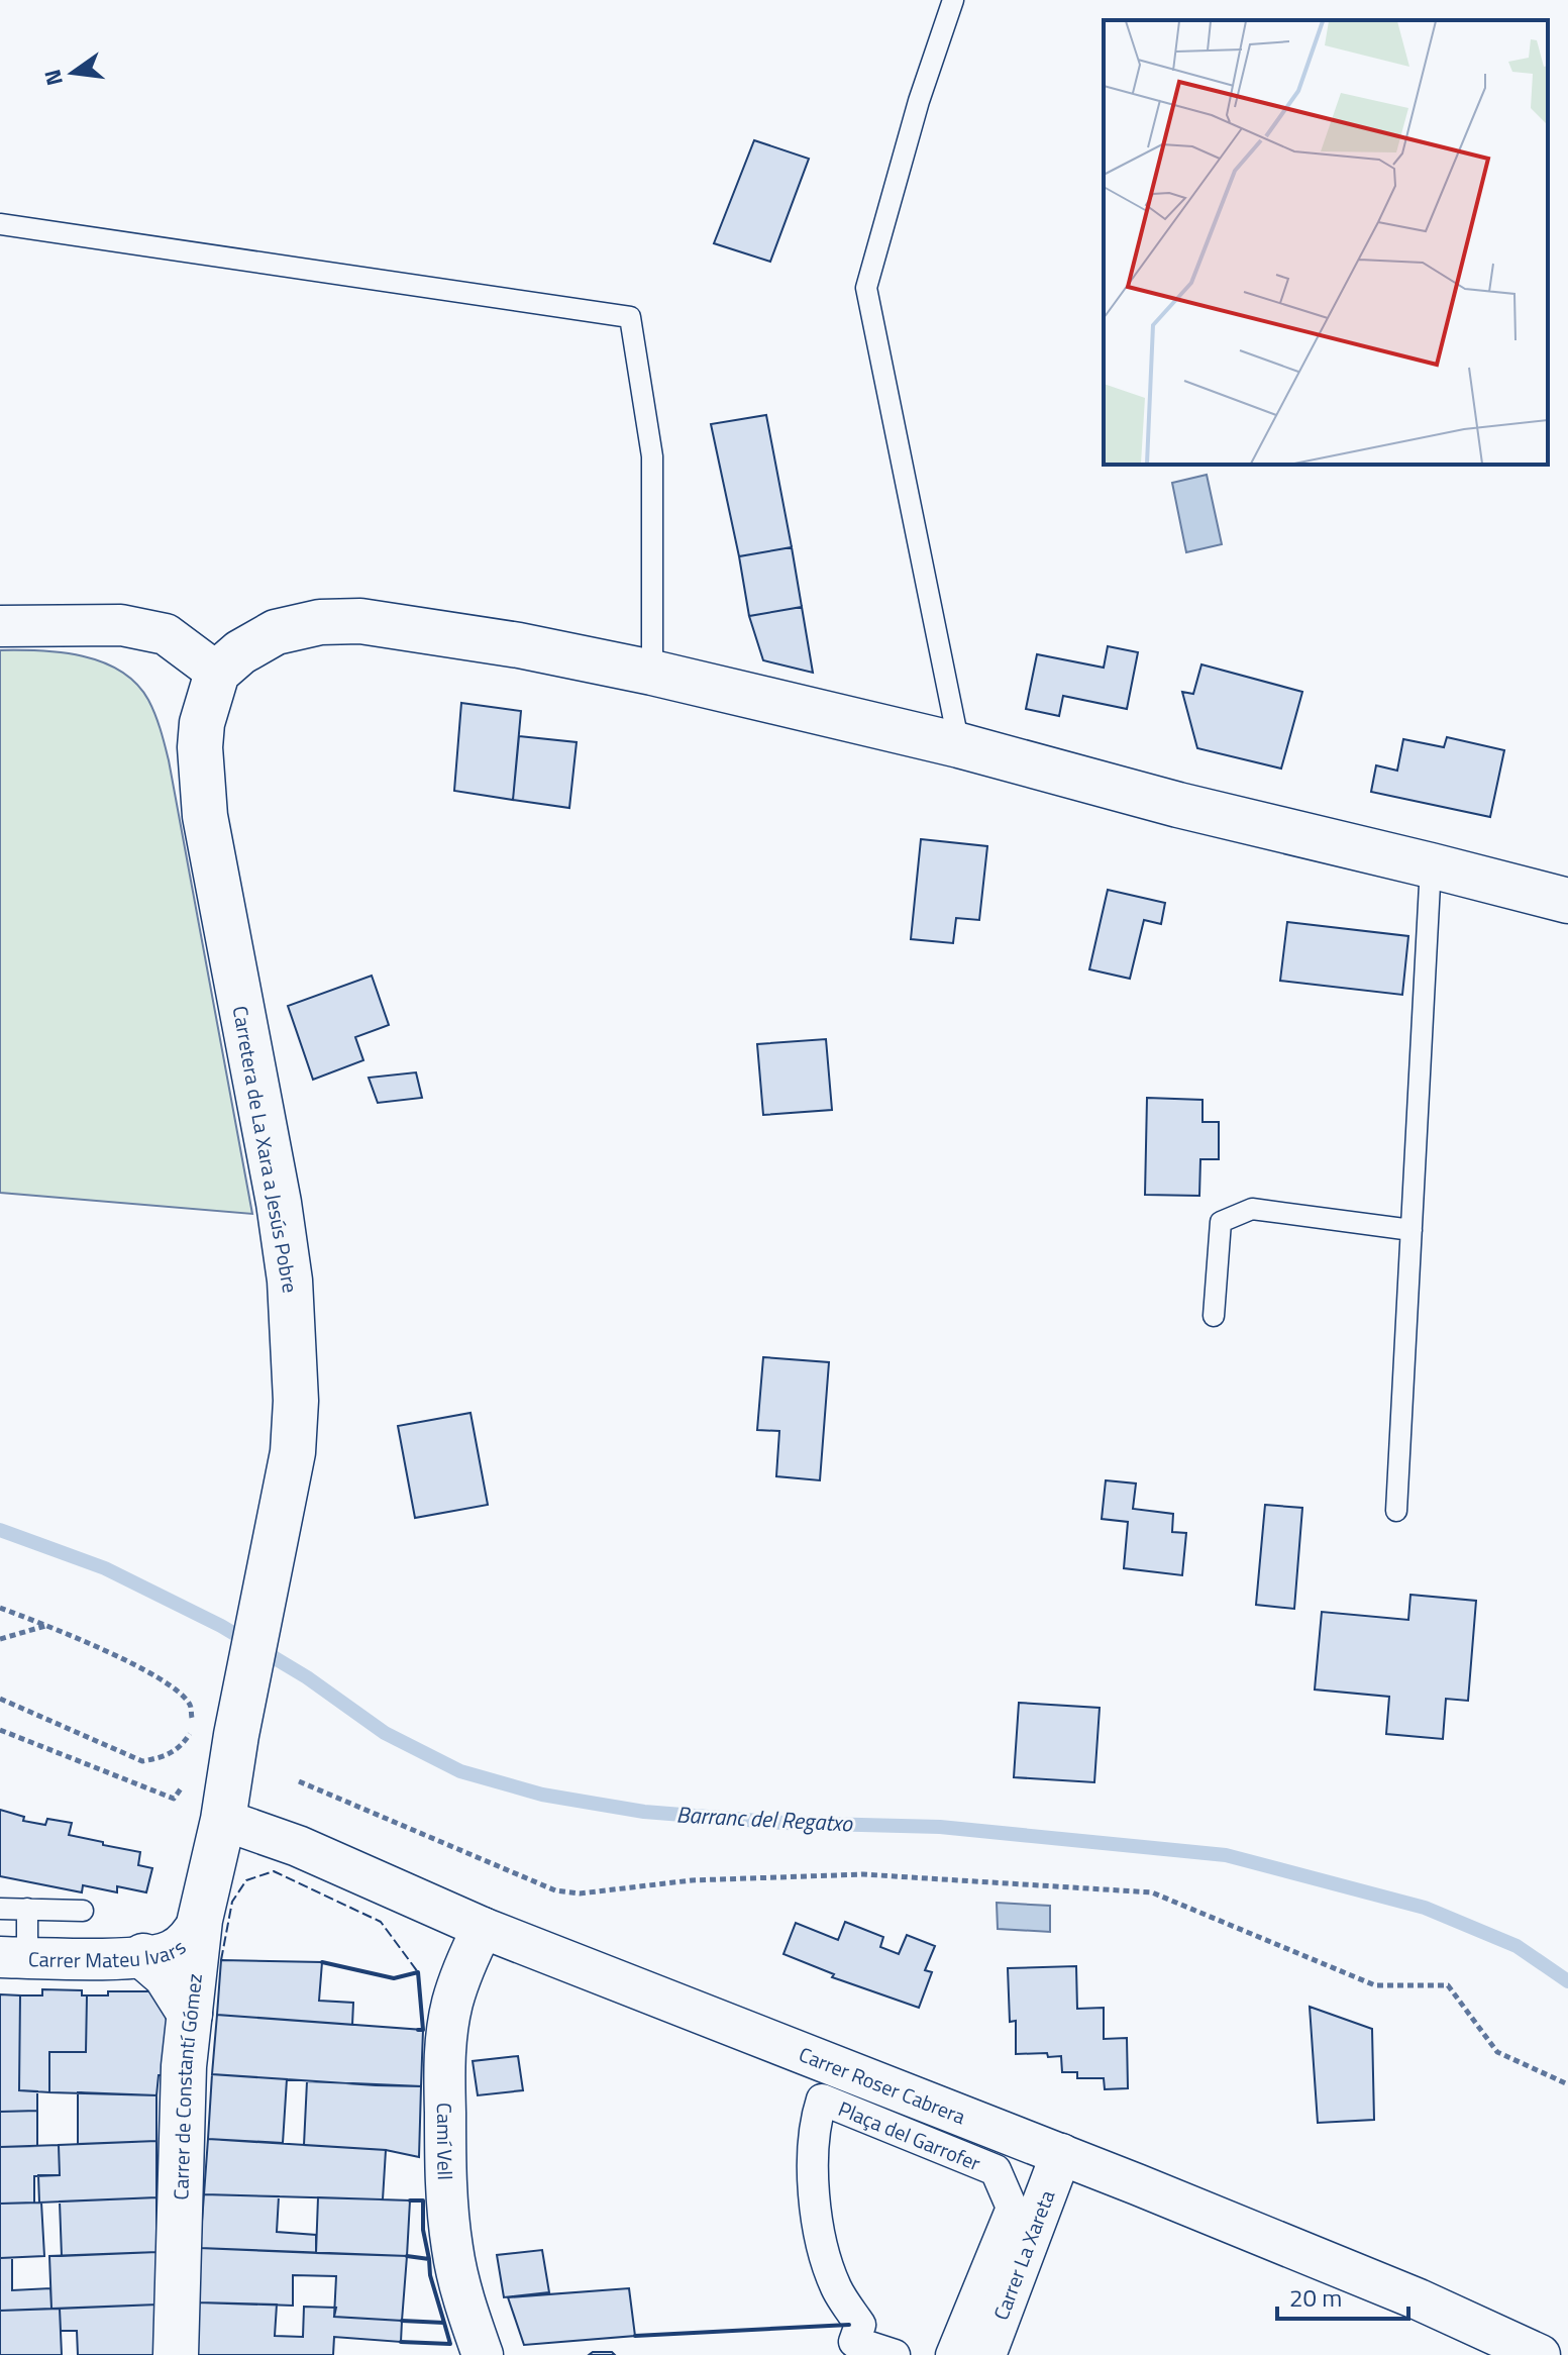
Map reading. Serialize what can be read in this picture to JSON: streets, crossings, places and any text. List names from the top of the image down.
{
  "streets": {
    "main road": ["Carretera de La Xara a Jesús Pobre", "Carrer de Constantí Gómez"],
    "street": [
      "Carrer Mateu Ivars",
      "Carrer Roser Cabrera",
      "Plaça del Garrofer",
      "Camí Vell",
      "Carrer La Xareta"
    ]
  },
  "crossings": [
    ["Carretera de La Xara a Jesús Pobre", "Carrer Roser Cabrera"],
    ["Carretera de La Xara a Jesús Pobre", "Carrer de Constantí Gómez"],
    ["Carrer Mateu Ivars", "Carrer de Constantí Gómez"],
    ["Carrer Roser Cabrera", "Carrer de Constantí Gómez"],
    ["Carrer Roser Cabrera", "Camí Vell"],
    ["Carrer Roser Cabrera", "Carrer La Xareta"]
  ],
  "water": ["Barranc del Regatxo"],
  "scale_bar": "20 m",
  "north": "left"
}
